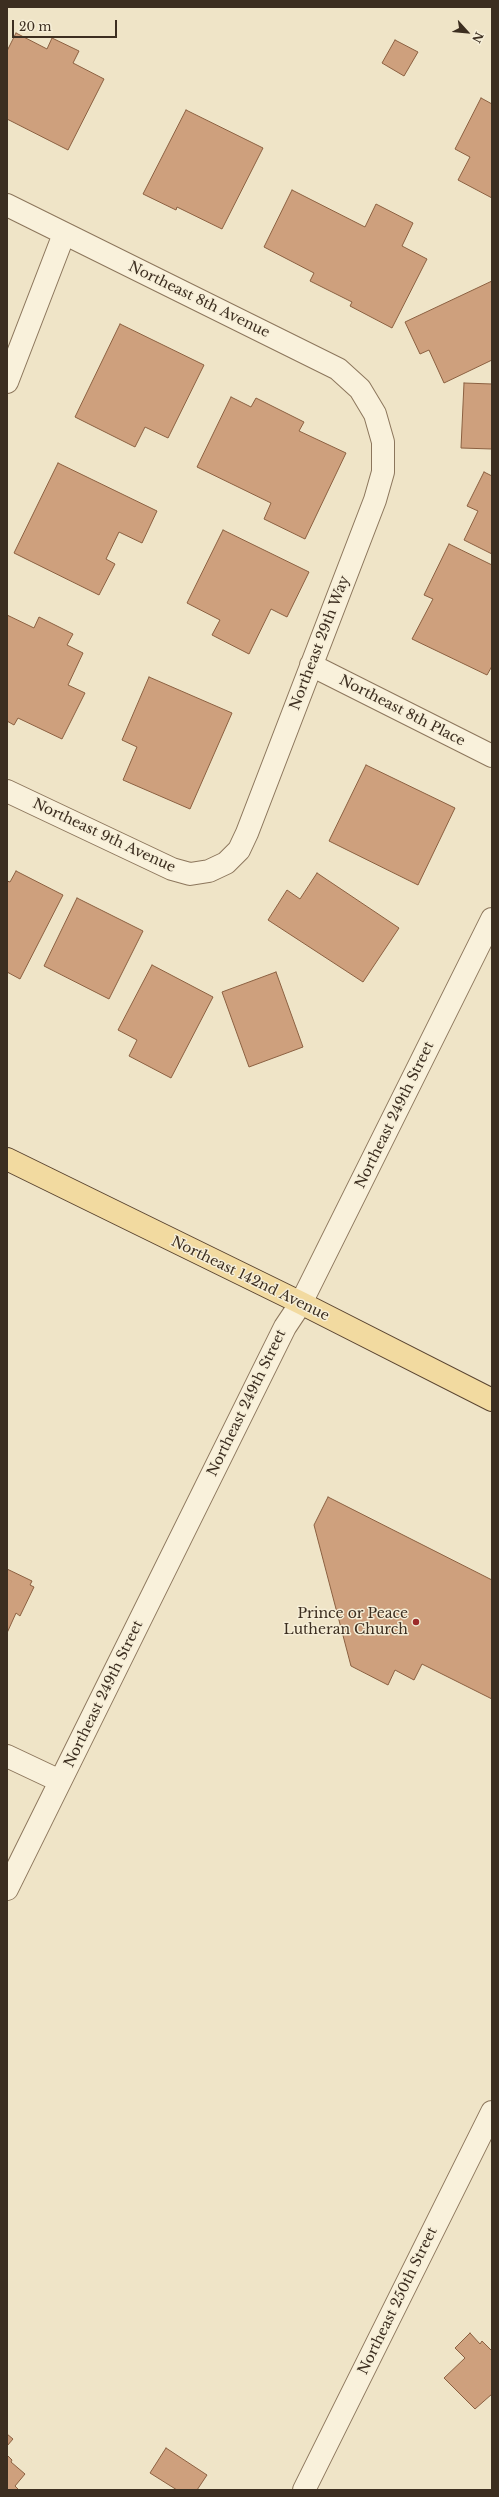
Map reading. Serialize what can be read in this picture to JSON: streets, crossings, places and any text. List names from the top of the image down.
{
  "streets": {
    "main road": ["Northeast 142nd Avenue"],
    "street": [
      "Northeast 8th Avenue",
      "Northeast 29th Way",
      "Northeast 8th Place",
      "Northeast 9th Avenue",
      "Northeast 249th Street",
      "Northeast 250th Street"
    ]
  },
  "crossings": [
    ["Northeast 8th Avenue", "Northeast 29th Way"],
    ["Northeast 29th Way", "Northeast 8th Place"],
    ["Northeast 29th Way", "Northeast 9th Avenue"],
    ["Northeast 249th Street", "Northeast 142nd Avenue"]
  ],
  "places": ["Prince or Peace Lutheran Church"],
  "scale_bar": "20 m",
  "north": "bottom right"
}
